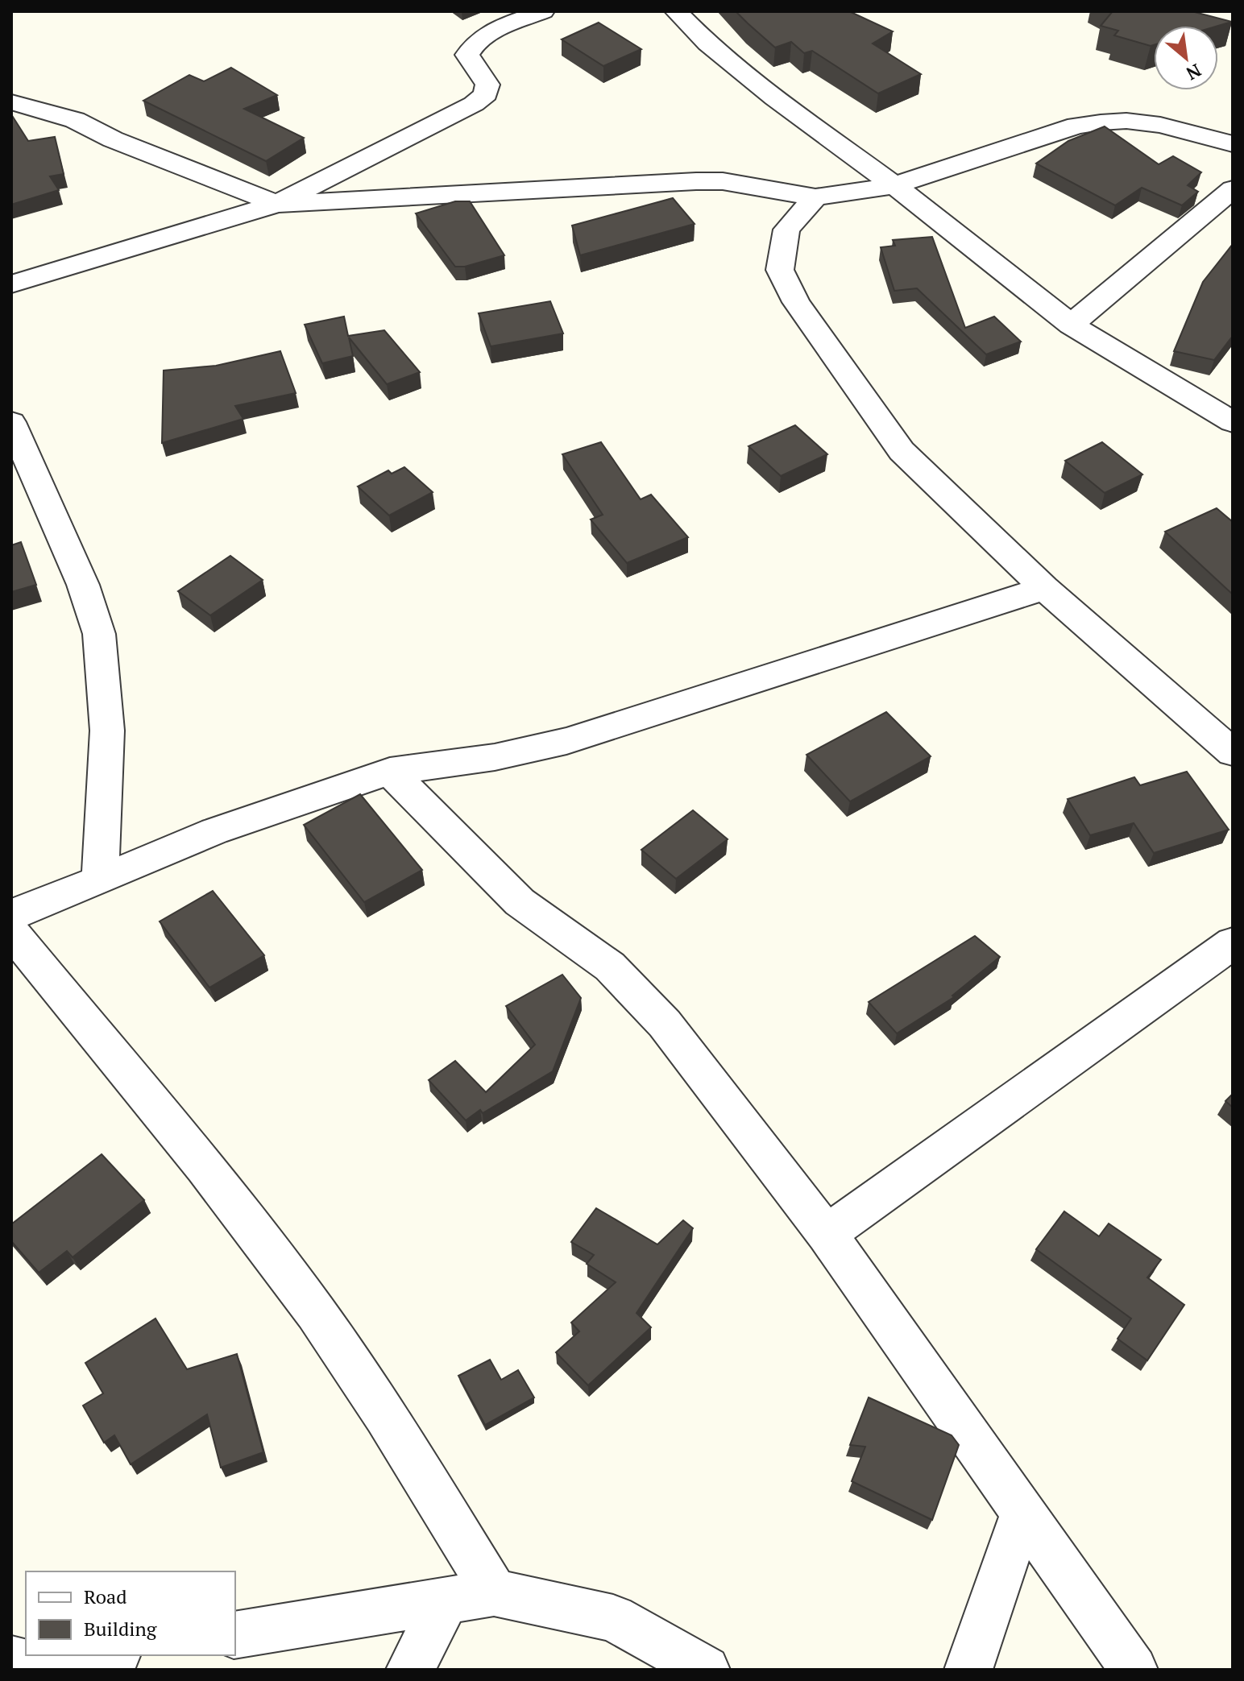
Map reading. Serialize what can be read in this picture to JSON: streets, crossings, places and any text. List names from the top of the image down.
{
  "legend": ["Road", "Building"],
  "north": "bottom right"
}
